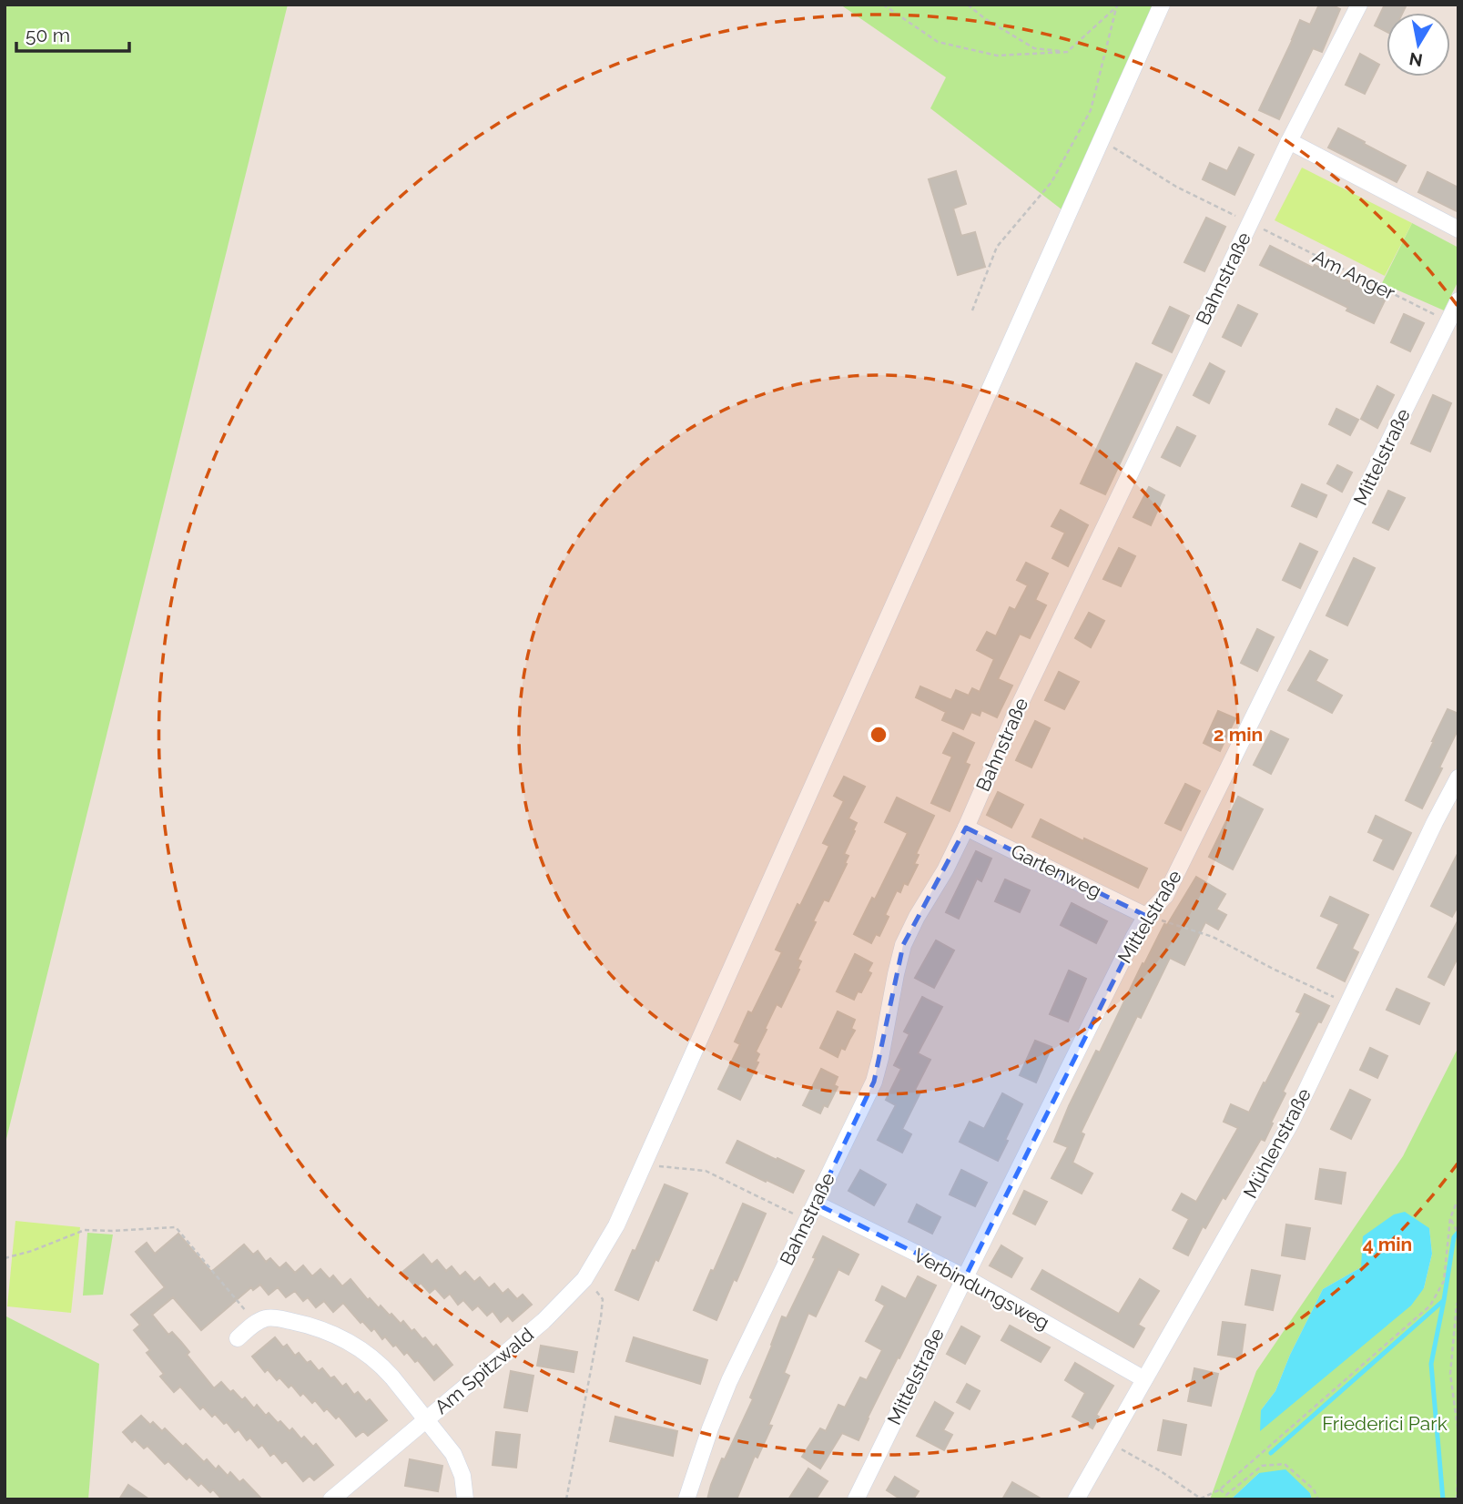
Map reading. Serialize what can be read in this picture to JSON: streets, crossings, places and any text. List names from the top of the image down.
{
  "streets": {
    "street": [
      "Bahnstraße",
      "Mittelstraße",
      "Gartenweg",
      "Mühlenstraße",
      "Verbindungsweg",
      "Am Spitzwald"
    ],
    "path": ["Am Anger"]
  },
  "crossings": [
    ["Am Anger", "Bahnstraße"],
    ["Am Anger", "Mittelstraße"],
    ["Am Anger", "Am Spitzwald"],
    ["Bahnstraße", "Gartenweg"],
    ["Bahnstraße", "Verbindungsweg"],
    ["Mittelstraße", "Gartenweg"],
    ["Mittelstraße", "Verbindungsweg"],
    ["Mühlenstraße", "Verbindungsweg"]
  ],
  "parks": ["Friederici Park"],
  "scale_bar": "50 m",
  "north": "bottom",
  "rings": ["2 min", "4 min"]
}
